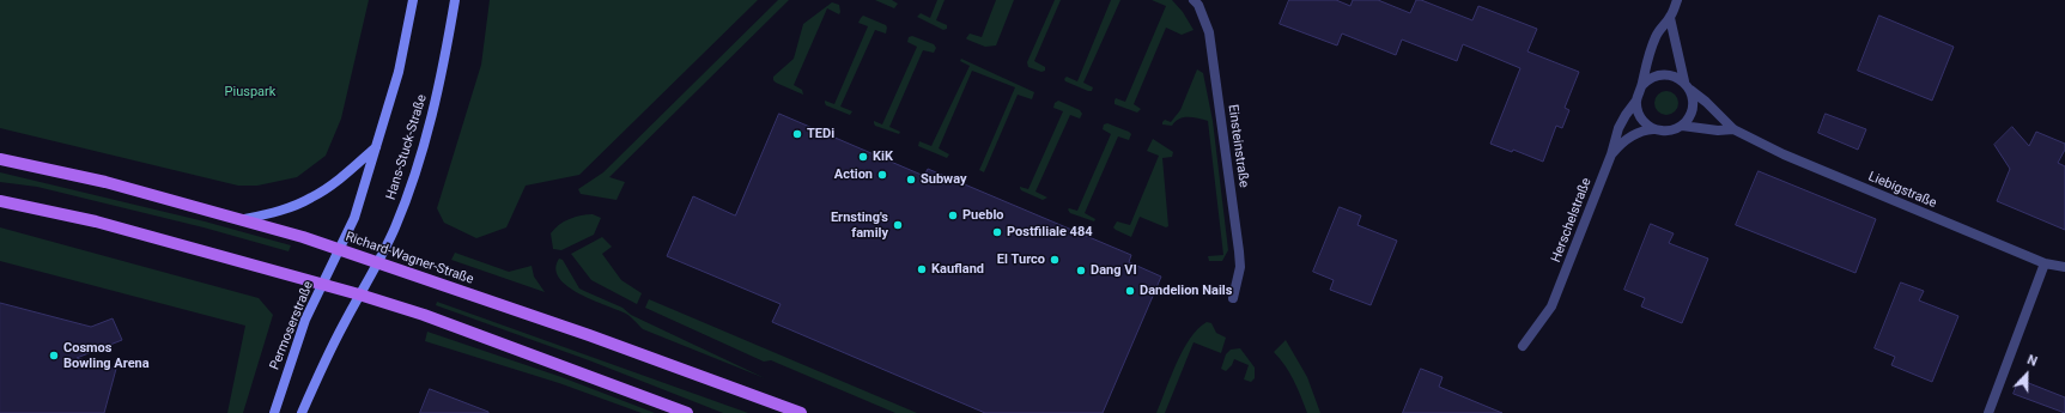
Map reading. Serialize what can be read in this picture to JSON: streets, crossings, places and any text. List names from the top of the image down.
{
  "streets": {
    "main road": ["Hans-Stuck-Straße", "Richard-Wagner-Straße", "Permoserstraße"],
    "street": ["Einsteinstraße", "Liebigstraße", "Herschelstraße"]
  },
  "crossings": [
    ["Hans-Stuck-Straße", "Richard-Wagner-Straße"],
    ["Liebigstraße", "Herschelstraße"],
    ["Richard-Wagner-Straße", "Permoserstraße"]
  ],
  "parks": ["Piuspark"],
  "places": [
    "TEDi",
    "KiK",
    "Action",
    "Subway",
    "Pueblo",
    "Ernsting's family",
    "Postfiliale 484",
    "El Turco",
    "Kaufland",
    "Dang VI",
    "Dandelion Nails",
    "Cosmos Bowling Arena"
  ],
  "north": "top"
}
